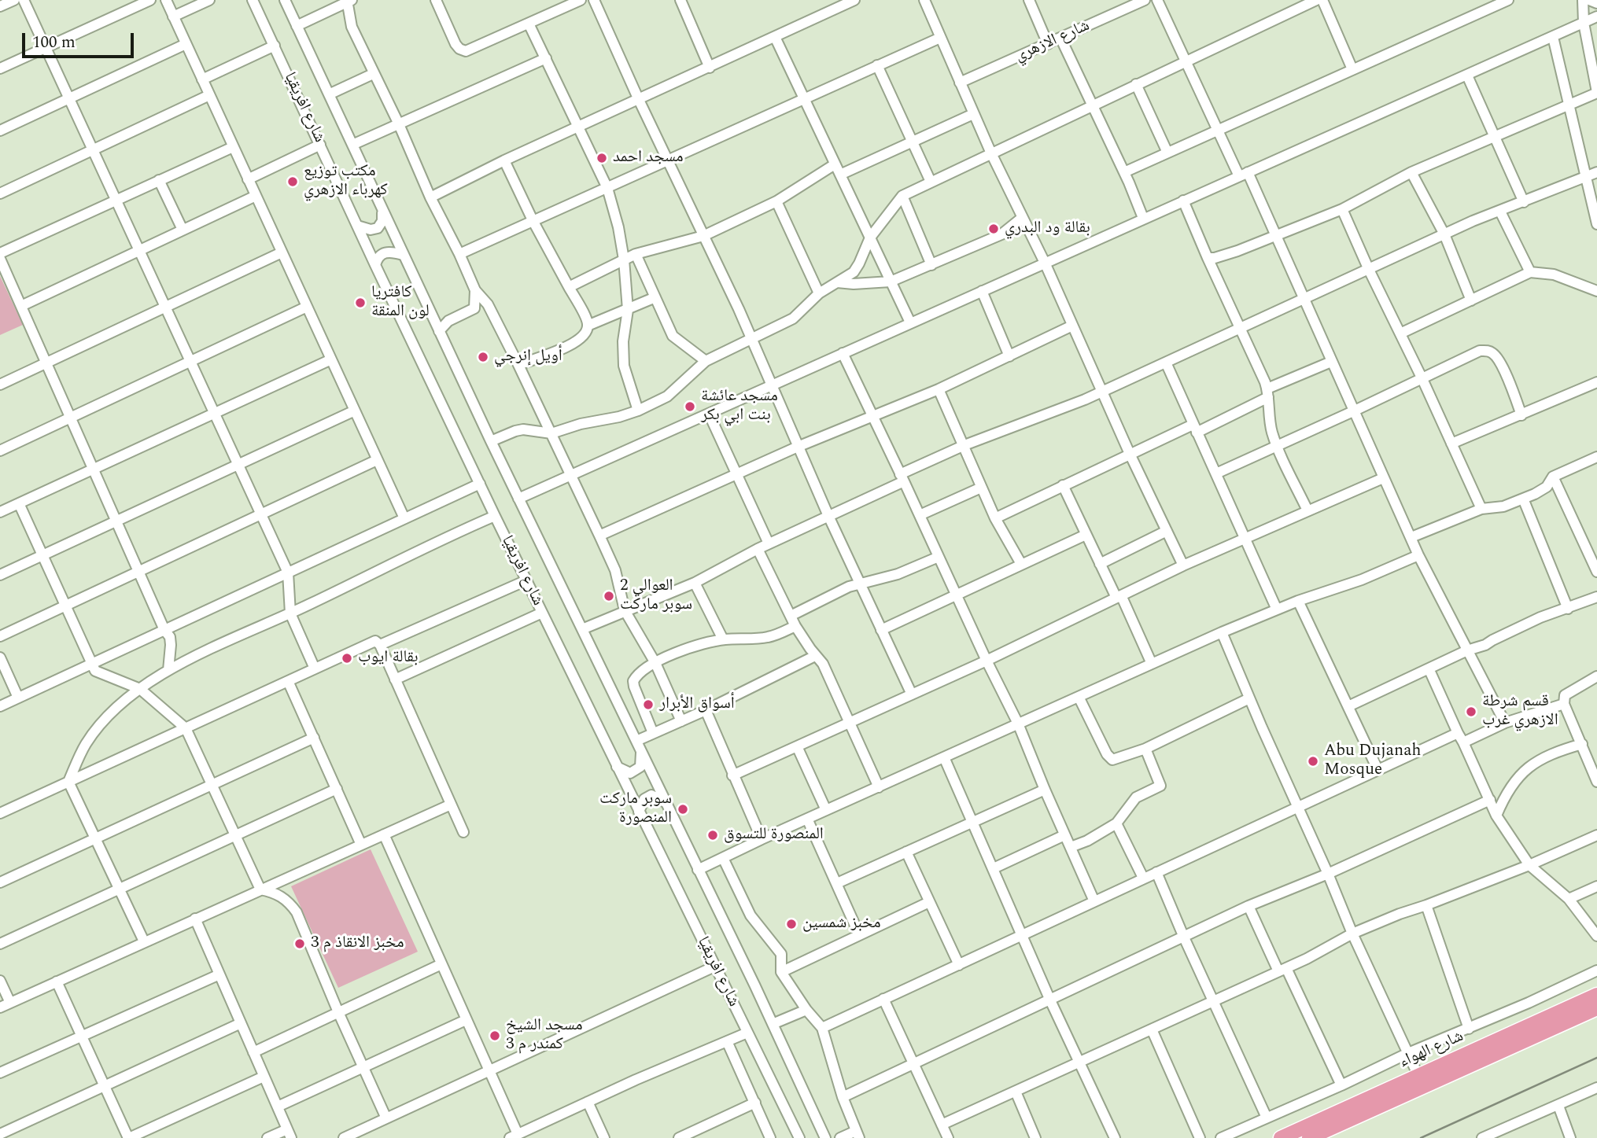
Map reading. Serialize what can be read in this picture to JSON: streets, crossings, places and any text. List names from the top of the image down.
{
  "streets": {
    "highway": ["شارع الهواء"],
    "street": ["شارع الازهري", "شارع افريقيا"]
  },
  "places": [
    "مسجد احمد",
    "مكتب توزيع كهرباء الازهري",
    "بقالة ود البدري",
    "كافتريا لون المنقة",
    "أويل إنرجي",
    "مسجد عائشة بنت ابي بكر",
    "العوالي 2 سوبر ماركت",
    "بقالة ايوب",
    "أسواق الأبرار",
    "قسم شرطة الازهري غرب",
    "Abu Dujanah Mosque",
    "سوبر ماركت المنصورة",
    "المنصورة للتسوق",
    "مخبز شمسين",
    "مخبز الانقاذ م 3",
    "مسجد الشيخ كمندر م 3"
  ],
  "scale_bar": "100 m"
}
